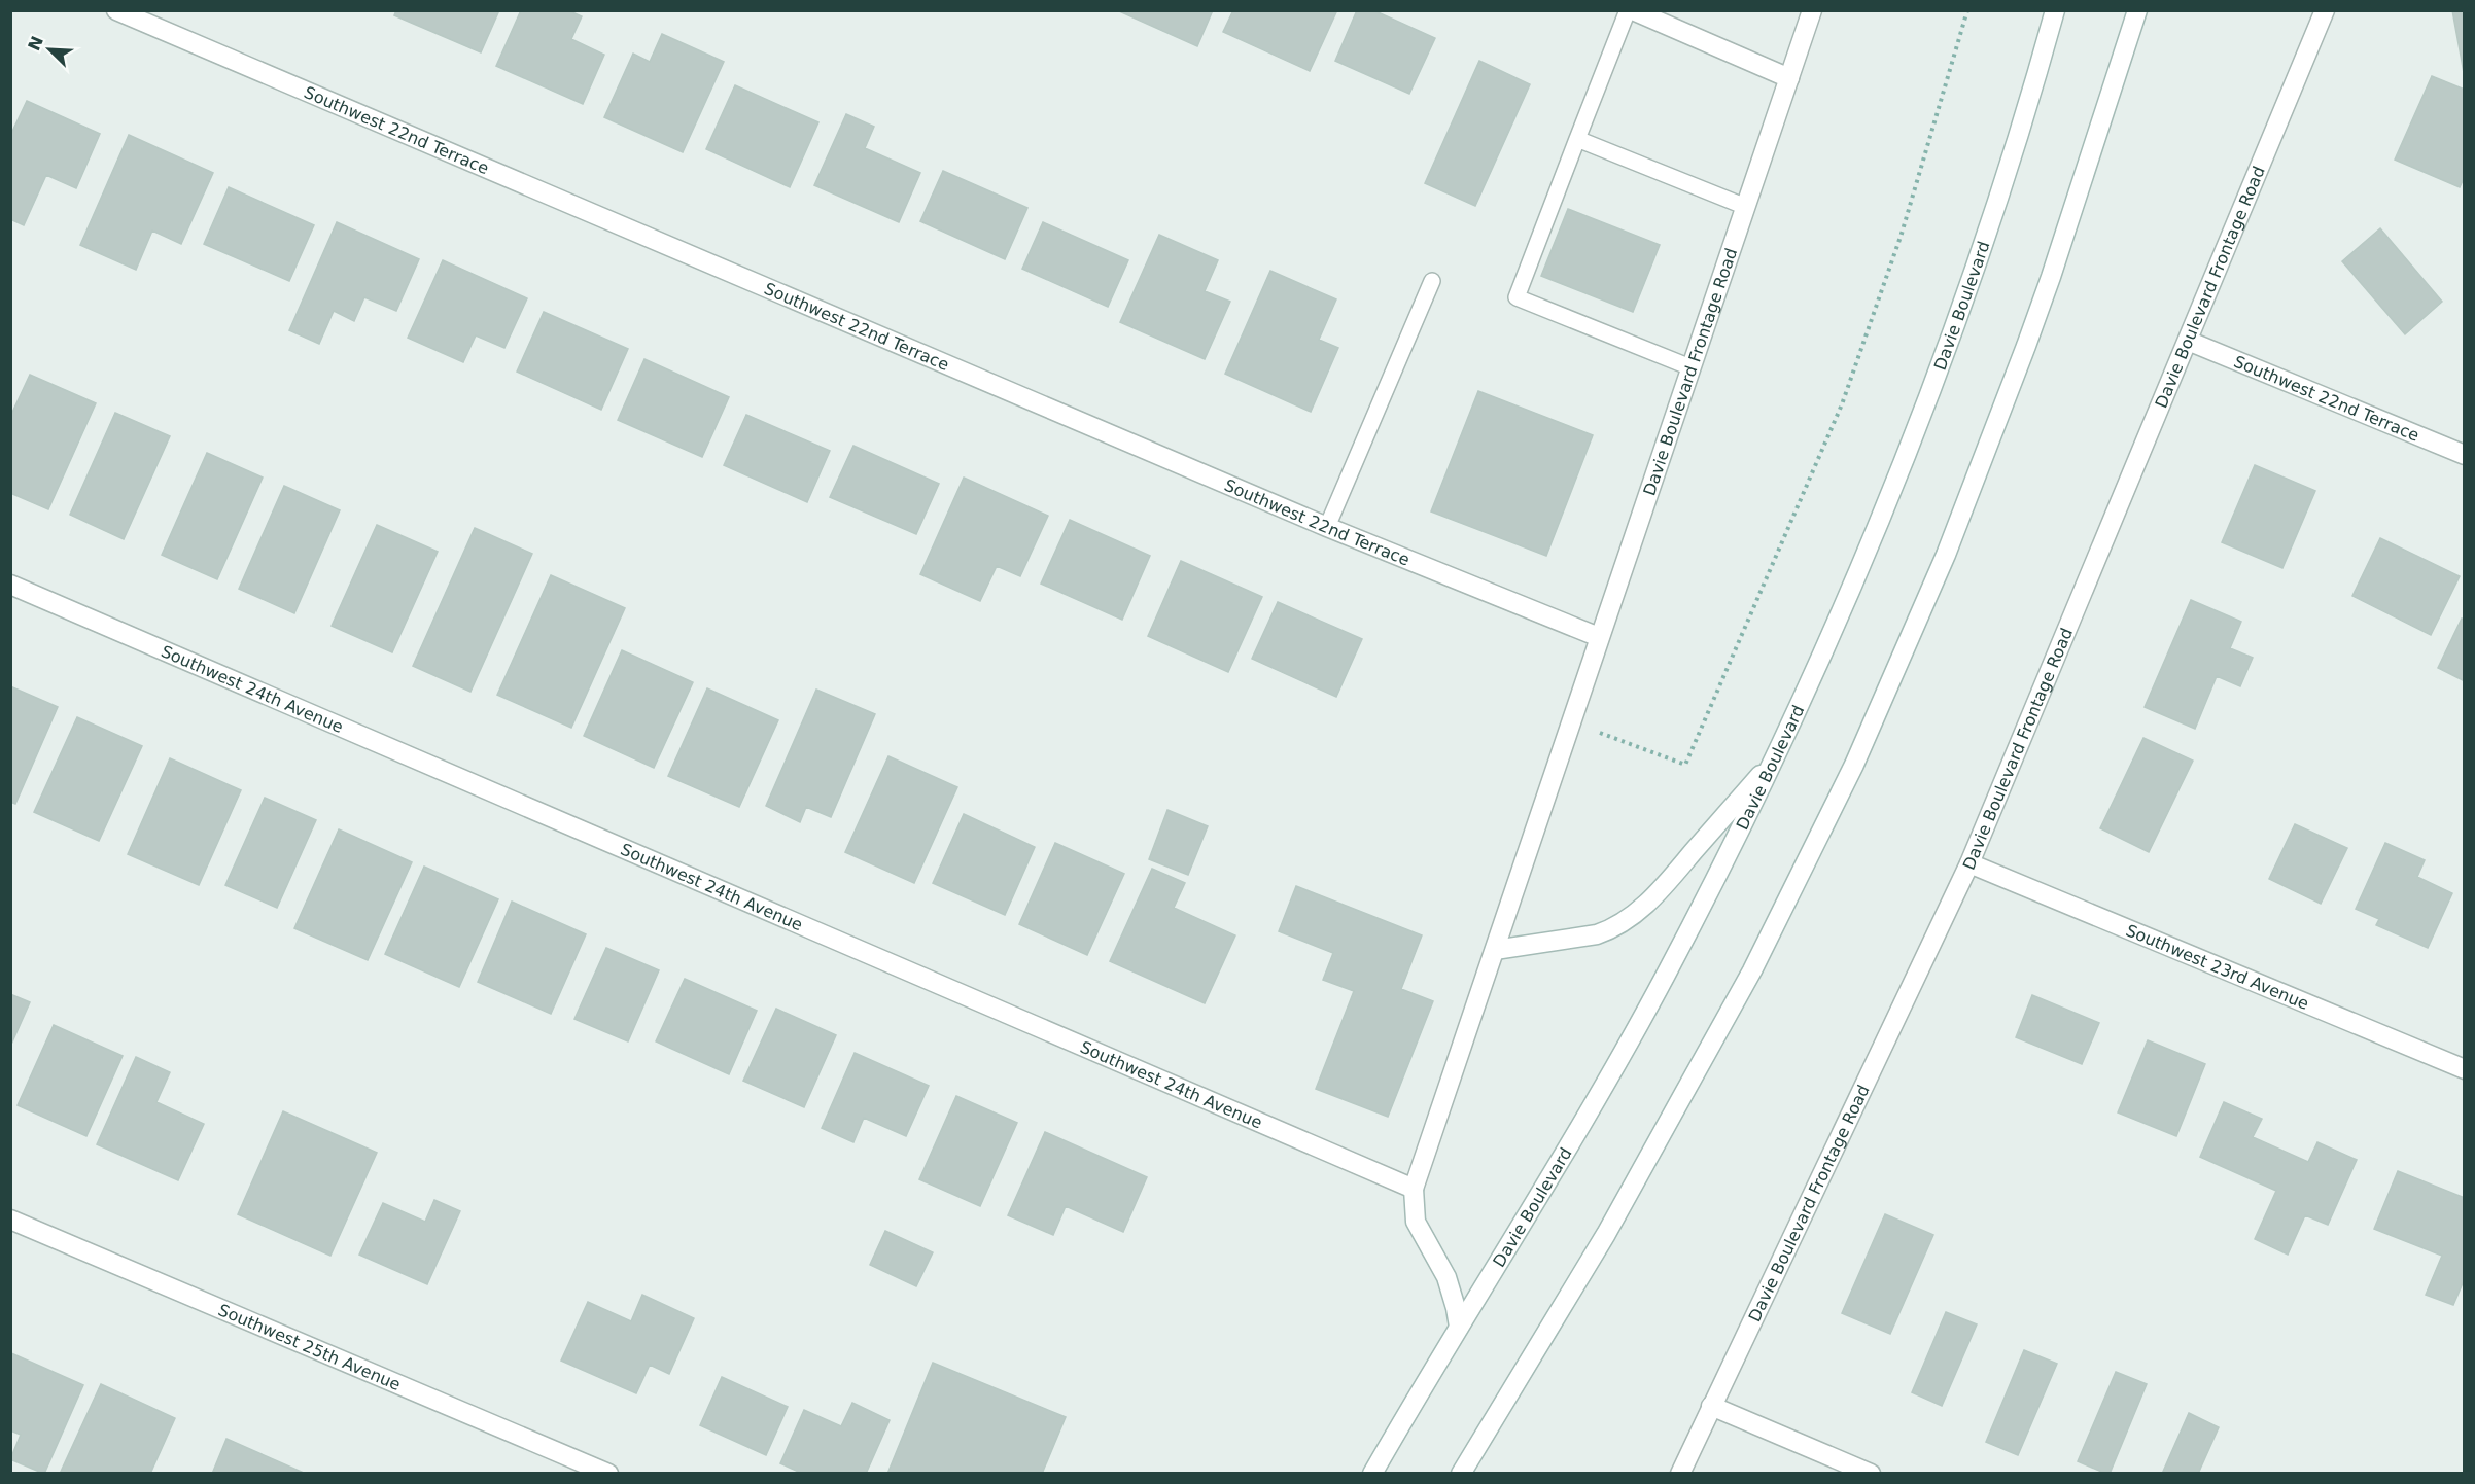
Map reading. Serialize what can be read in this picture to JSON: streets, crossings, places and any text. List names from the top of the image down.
{
  "streets": {
    "street": [
      "Southwest 22nd Terrace",
      "Davie Boulevard Frontage Road",
      "Davie Boulevard",
      "Southwest 24th Avenue",
      "Southwest 23rd Avenue",
      "Southwest 25th Avenue"
    ]
  },
  "crossings": [
    ["Southwest 22nd Terrace", "Davie Boulevard Frontage Road"],
    ["Davie Boulevard Frontage Road", "Southwest 24th Avenue"],
    ["Davie Boulevard Frontage Road", "Southwest 23rd Avenue"]
  ],
  "north": "top left"
}
